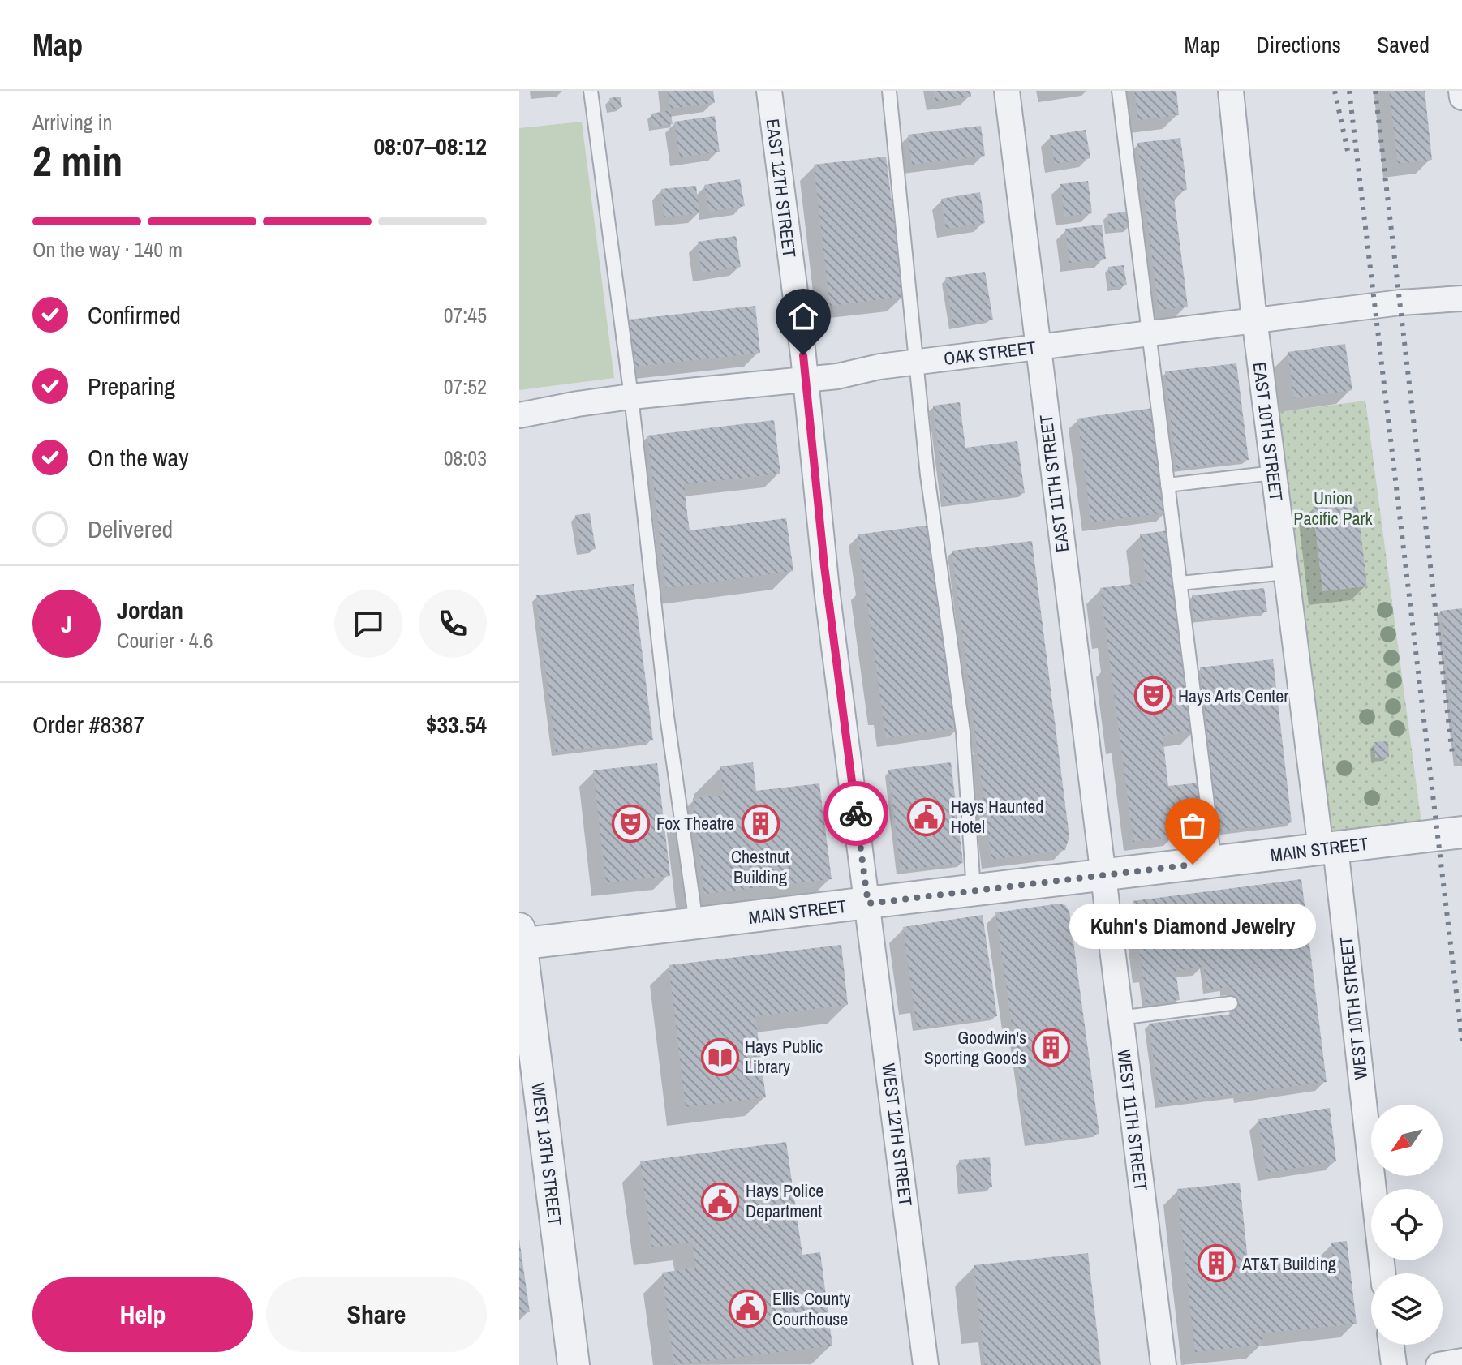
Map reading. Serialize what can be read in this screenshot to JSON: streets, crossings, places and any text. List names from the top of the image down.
{
  "streets": {
    "street": [
      "EAST 12TH STREET",
      "OAK STREET",
      "EAST 10TH STREET",
      "EAST 11TH STREET",
      "MAIN STREET",
      "WEST 10TH STREET",
      "WEST 11TH STREET",
      "WEST 12TH STREET",
      "WEST 13TH STREET"
    ]
  },
  "crossings": [
    ["EAST 12TH STREET", "OAK STREET"],
    ["EAST 12TH STREET", "MAIN STREET"],
    ["EAST 12TH STREET", "WEST 12TH STREET"],
    ["OAK STREET", "EAST 10TH STREET"],
    ["OAK STREET", "EAST 11TH STREET"],
    ["EAST 10TH STREET", "MAIN STREET"],
    ["EAST 10TH STREET", "WEST 10TH STREET"],
    ["EAST 11TH STREET", "MAIN STREET"],
    ["EAST 11TH STREET", "WEST 11TH STREET"],
    ["MAIN STREET", "WEST 10TH STREET"],
    ["MAIN STREET", "WEST 11TH STREET"],
    ["MAIN STREET", "WEST 12TH STREET"],
    ["MAIN STREET", "WEST 13TH STREET"]
  ],
  "parks": ["Union Pacific Park"],
  "places": {
    "theatre": ["Hays Arts Center", "Fox Theatre"],
    "public building": ["Hays Haunted Hotel", "Hays Police Department", "Ellis County Courthouse"],
    "building": ["Chestnut Building", "Goodwin's Sporting Goods", "AT&T Building"],
    "other": ["Kuhn's Diamond Jewelry"],
    "library": ["Hays Public Library"]
  },
  "north": "bottom left",
  "page": {
    "header": "Map",
    "nav": ["Map", "Directions", "Saved"],
    "heading": ["2 min", "Arriving in", "08:07–08:12"],
    "panel": [
      "Jordan",
      "Courier · 4.6",
      "Order #8387",
      "$33.54"
    ],
    "bar": "On the way · 140 m",
    "list": [
      ["Confirmed", "07:45"],
      ["Preparing", "07:52"],
      ["On the way", "08:03"],
      "Delivered"
    ],
    "round": "J",
    "bubble": "Kuhn's Diamond Jewelry",
    "buttons": ["Help", "Share"]
  }
}
